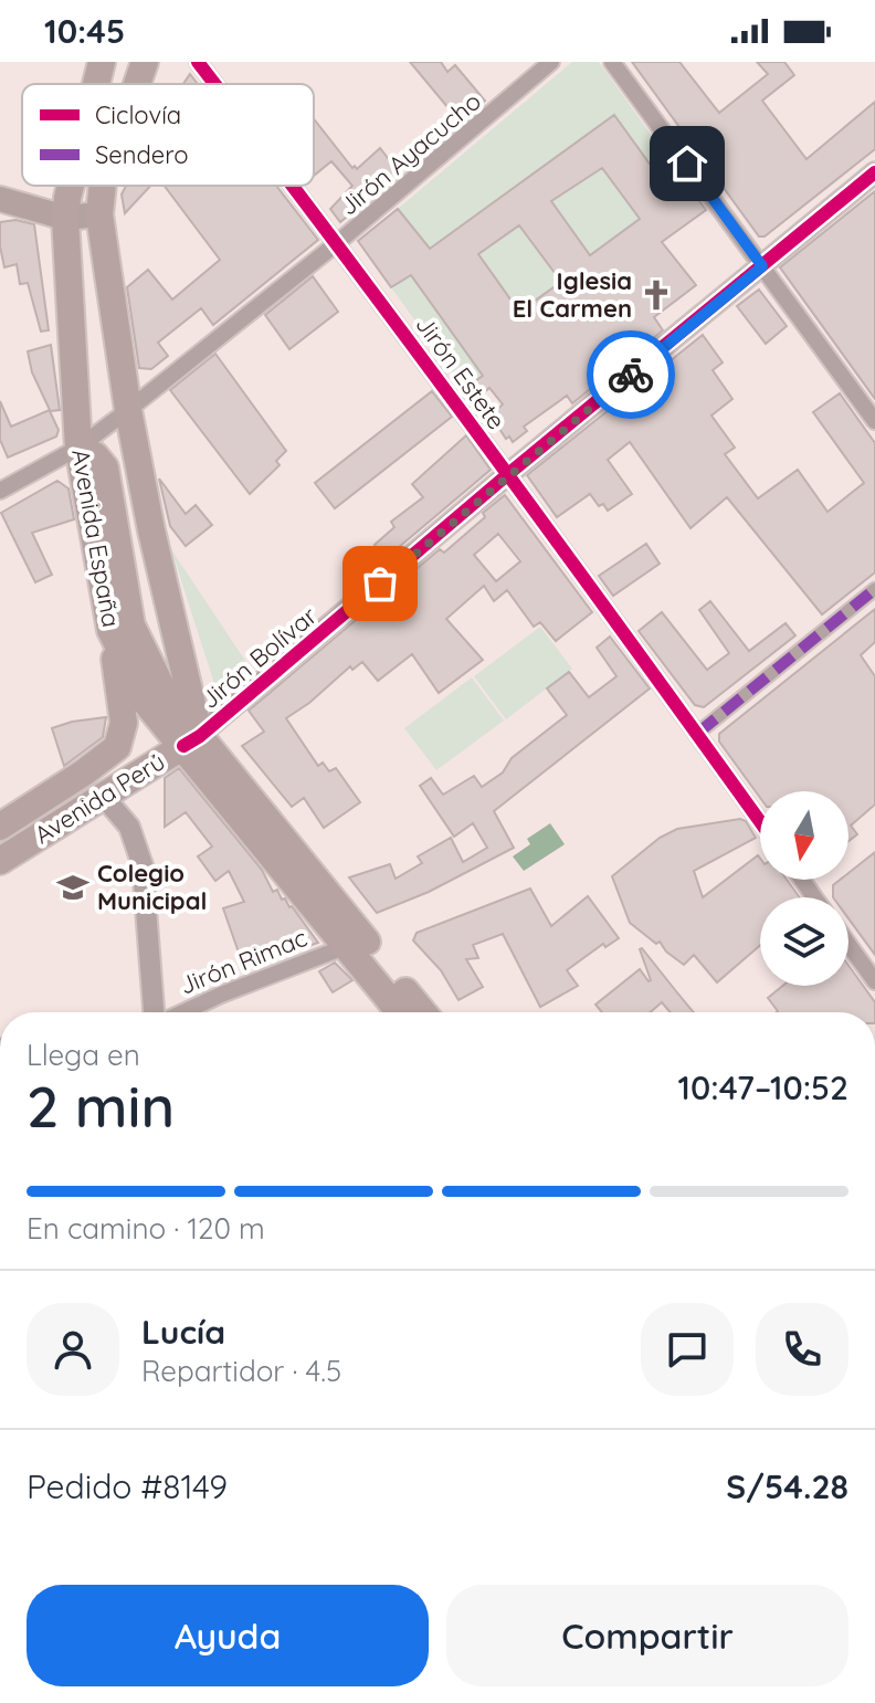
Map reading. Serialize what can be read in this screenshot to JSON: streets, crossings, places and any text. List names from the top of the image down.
{
  "streets": {
    "main road": ["Avenida España", "Avenida Perú"],
    "street": [
      "Jirón Ayacucho",
      "Jirón Estete",
      "Jirón Bolívar",
      "Jirón Rimac"
    ]
  },
  "crossings": [
    ["Jirón Ayacucho", "Jirón Estete"],
    ["Jirón Ayacucho", "Avenida España"],
    ["Jirón Estete", "Jirón Bolívar"],
    ["Avenida España", "Jirón Bolívar"],
    ["Avenida España", "Avenida Perú"],
    ["Avenida España", "Jirón Rimac"],
    ["Jirón Bolívar", "Avenida Perú"]
  ],
  "places": {
    "church": ["Iglesia El Carmen"],
    "school or university": ["Colegio Municipal"]
  },
  "legend": ["Ciclovía", "Sendero"],
  "north": "bottom",
  "page": {
    "status": "10:45",
    "heading": ["2 min", "Llega en", "10:47–10:52"],
    "panel": [
      "Lucía",
      "Repartidor · 4.5",
      "Pedido #8149",
      "S/54.28"
    ],
    "bar": "En camino · 120 m",
    "buttons": ["Ayuda", "Compartir"]
  }
}
